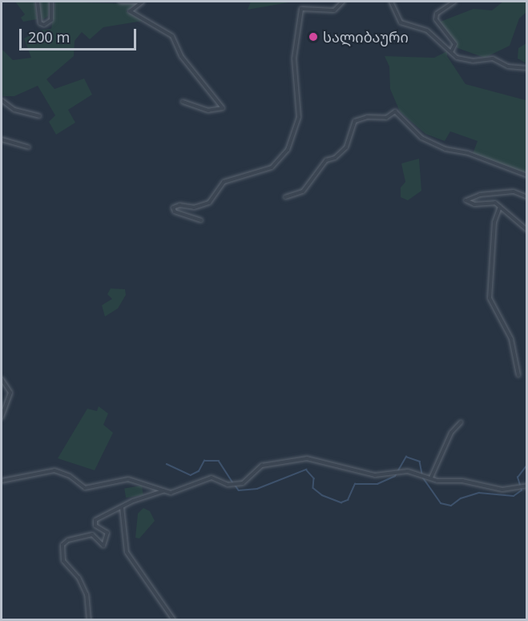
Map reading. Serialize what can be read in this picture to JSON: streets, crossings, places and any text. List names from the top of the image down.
{
  "places": ["სალიბაური"],
  "scale_bar": "200 m"
}
